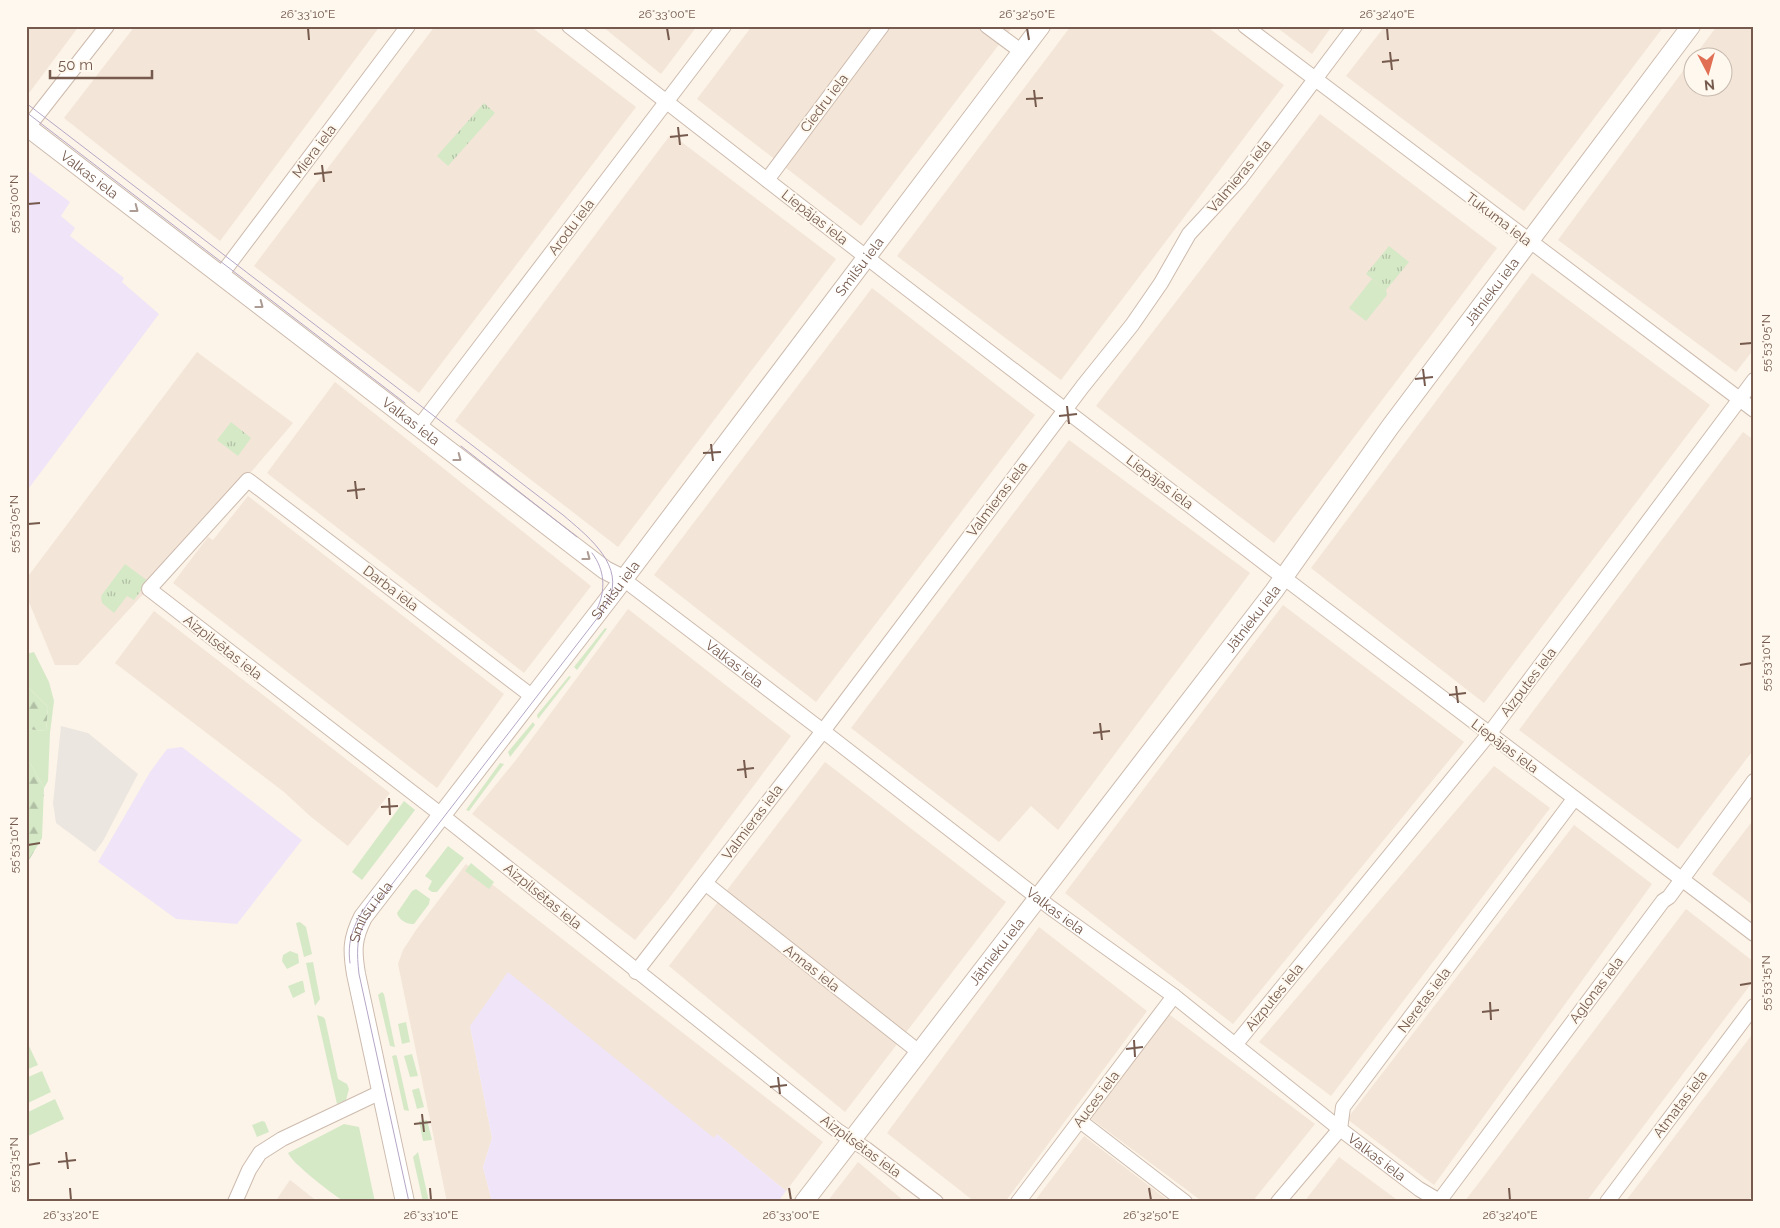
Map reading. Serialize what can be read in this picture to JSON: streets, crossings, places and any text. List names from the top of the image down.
{
  "streets": {
    "street": [
      "Ciedru iela",
      "Miera iela",
      "Valkas iela",
      "Valmieras iela",
      "Liepājas iela",
      "Tukuma iela",
      "Arodu iela",
      "Smilšu iela",
      "Jātnieku iela",
      "Darba iela",
      "Aizpilsētas iela",
      "Aizputes iela",
      "Annas iela",
      "Aglonas iela",
      "Neretas iela",
      "Auces iela",
      "Atmatas iela"
    ]
  },
  "crossings": [
    ["Ciedru iela", "Liepājas iela"],
    ["Miera iela", "Valkas iela"],
    ["Valkas iela", "Valmieras iela"],
    ["Valkas iela", "Arodu iela"],
    ["Valkas iela", "Smilšu iela"],
    ["Valkas iela", "Jātnieku iela"],
    ["Valkas iela", "Aizputes iela"],
    ["Valkas iela", "Aglonas iela"],
    ["Valkas iela", "Neretas iela"],
    ["Valkas iela", "Auces iela"],
    ["Valmieras iela", "Liepājas iela"],
    ["Valmieras iela", "Tukuma iela"],
    ["Valmieras iela", "Aizpilsētas iela"],
    ["Valmieras iela", "Annas iela"],
    ["Liepājas iela", "Arodu iela"],
    ["Liepājas iela", "Smilšu iela"],
    ["Liepājas iela", "Jātnieku iela"],
    ["Liepājas iela", "Aizputes iela"],
    ["Liepājas iela", "Aglonas iela"],
    ["Liepājas iela", "Neretas iela"],
    ["Tukuma iela", "Jātnieku iela"],
    ["Tukuma iela", "Aizputes iela"],
    ["Smilšu iela", "Darba iela"],
    ["Smilšu iela", "Aizpilsētas iela"],
    ["Jātnieku iela", "Aizpilsētas iela"],
    ["Jātnieku iela", "Annas iela"],
    ["Darba iela", "Aizpilsētas iela"]
  ],
  "one_way": ["Valkas iela"],
  "scale_bar": "50 m",
  "north": "bottom",
  "coordinates": [
    "26°33'10\"E",
    "26°33'00\"E",
    "26°32'50\"E",
    "26°32'40\"E",
    "55°53'00\"N",
    "55°53'05\"N",
    "55°53'10\"N",
    "55°53'15\"N",
    "26°33'20\"E"
  ]
}
